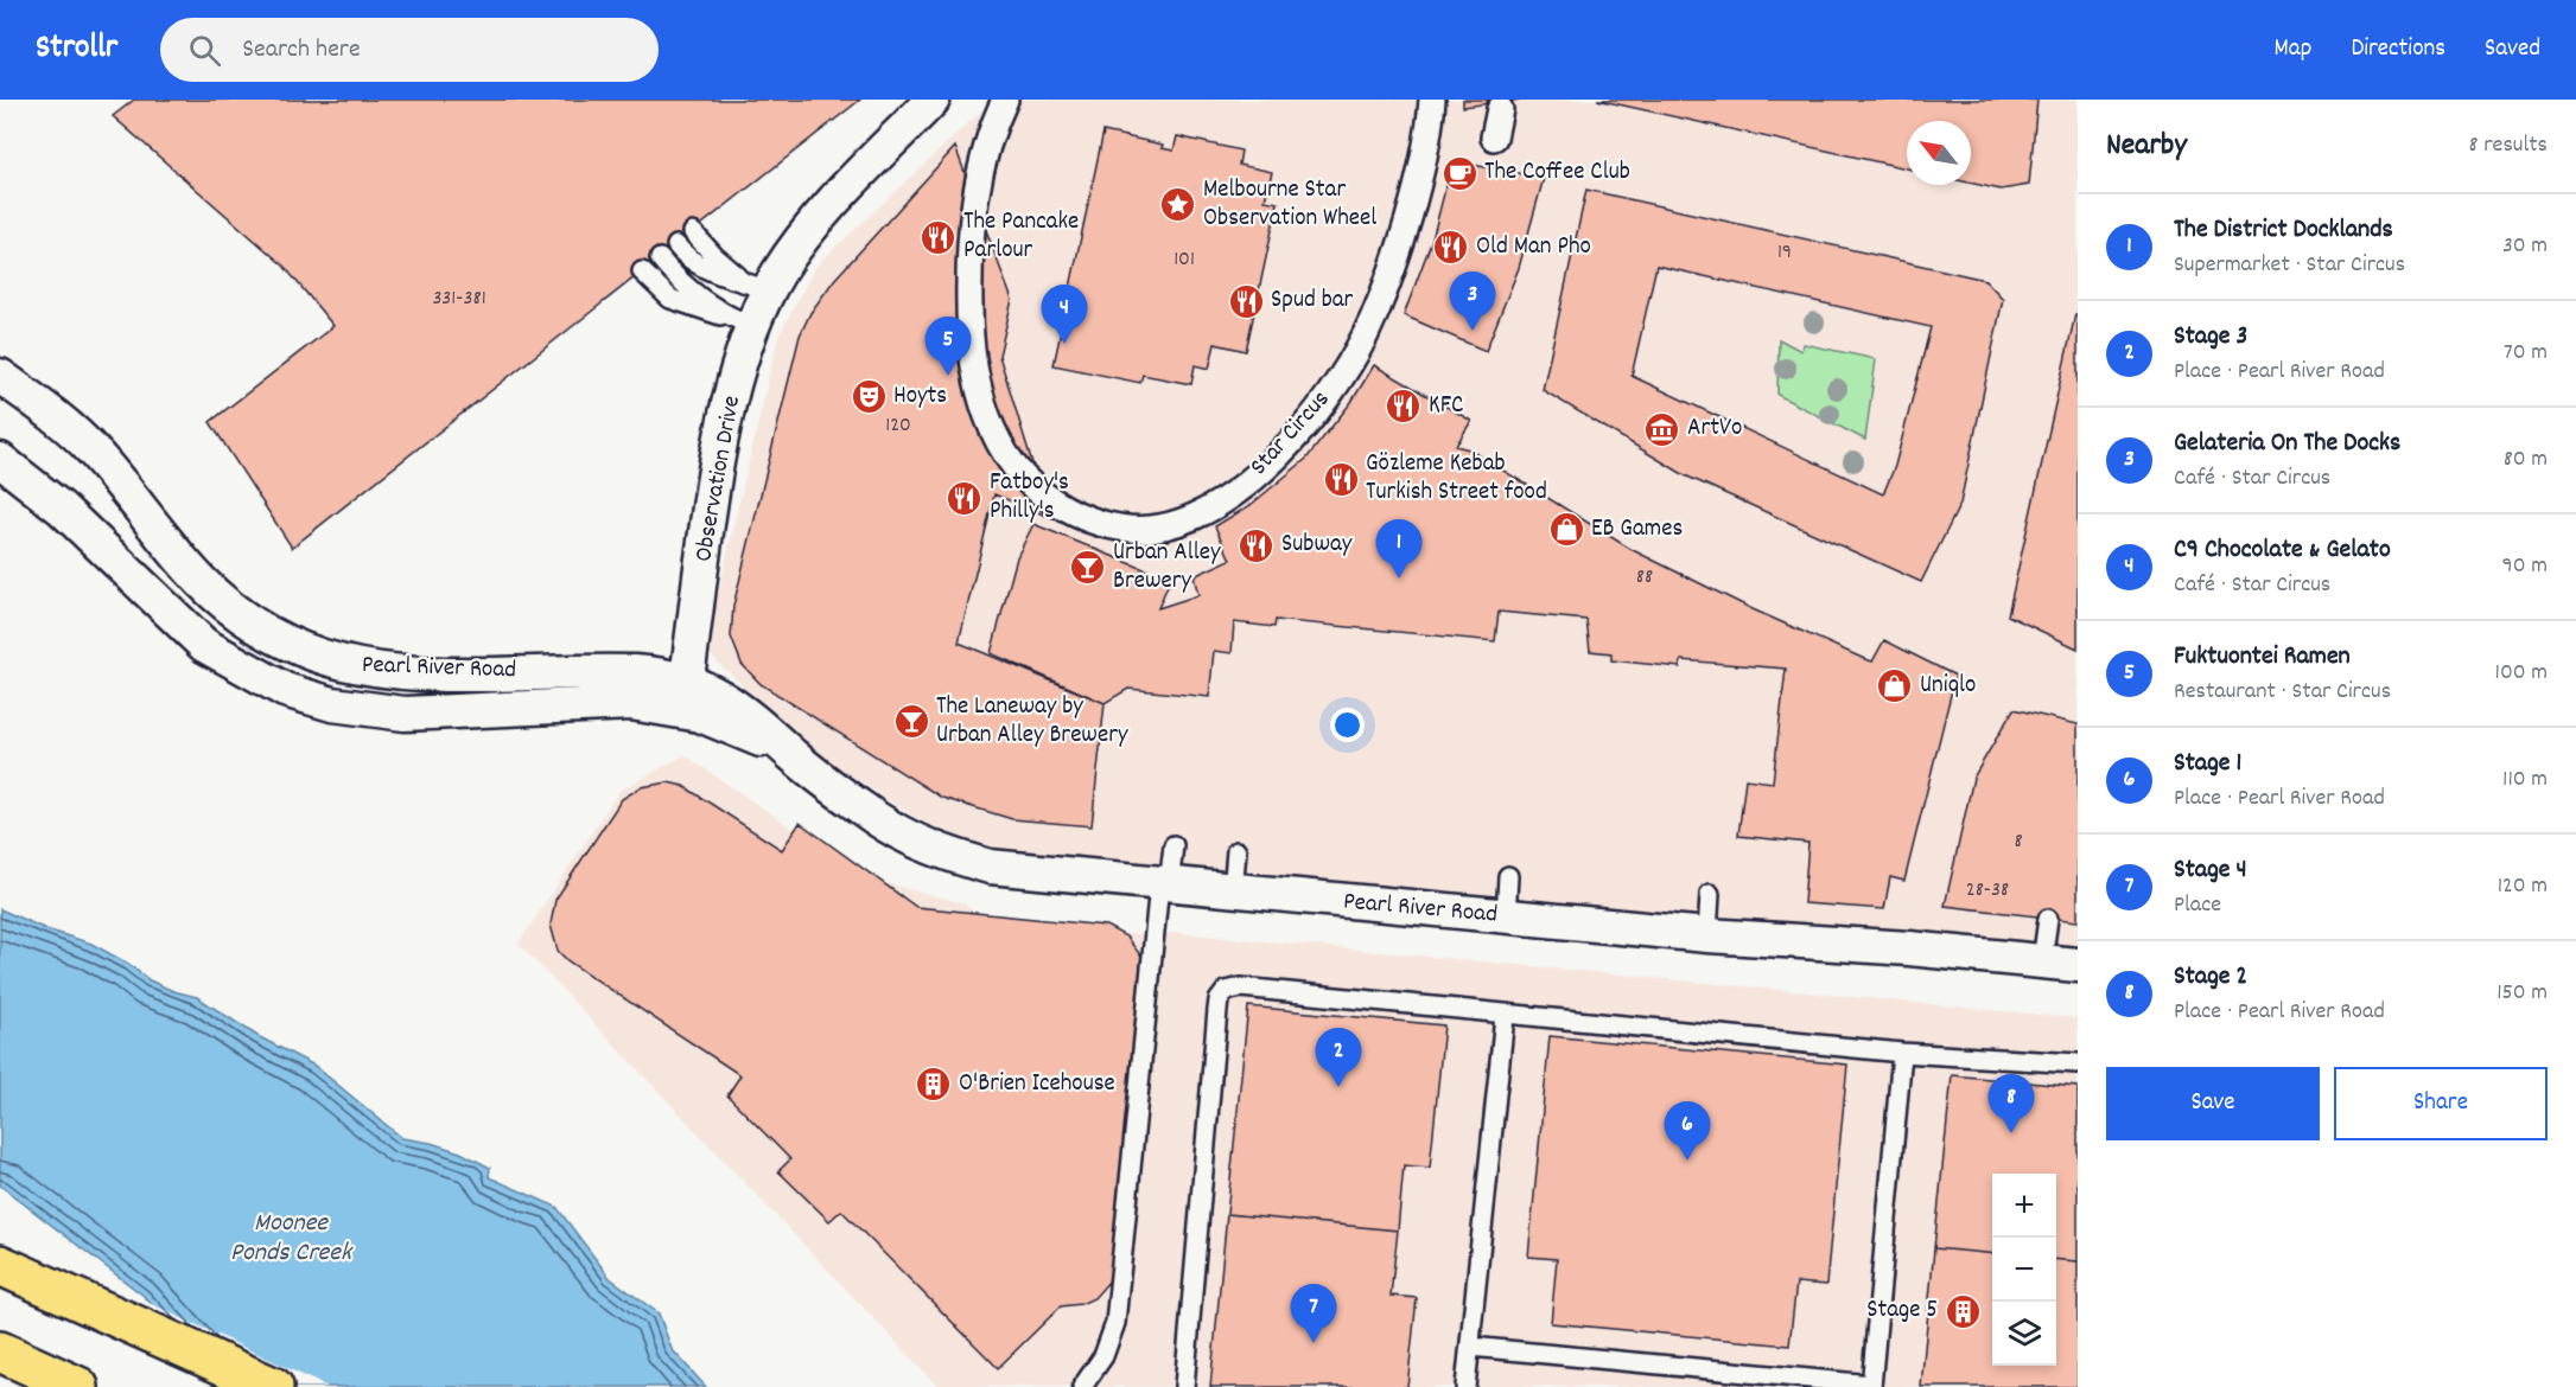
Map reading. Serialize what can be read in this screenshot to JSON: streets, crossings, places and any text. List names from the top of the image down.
{
  "streets": {
    "street": ["Star Circus", "Observation Drive", "Pearl River Road"]
  },
  "crossings": [
    ["Observation Drive", "Pearl River Road"]
  ],
  "water": ["Moonee Ponds Creek"],
  "places": {
    "cafe": ["The Coffee Club"],
    "place": ["Melbourne Star Observation Wheel"],
    "restaurant": [
      "The Pancake Parlour",
      "Old Man Pho",
      "Spud bar",
      "KFC",
      "Gözleme Kebab Turkish Street food",
      "Fatboy's Philly's",
      "Subway"
    ],
    "theatre": ["Hoyts"],
    "museum": ["ArtVo"],
    "shop": ["EB Games", "Uniqlo"],
    "bar": ["Urban Alley Brewery", "The Laneway by Urban Alley Brewery"],
    "building": ["O'Brien Icehouse", "Stage 5"]
  },
  "house_numbers": [
    "19",
    "101",
    "331-381",
    "120",
    "88",
    "8",
    "28-38"
  ],
  "north": "top left",
  "page": {
    "header": "Strollr",
    "search": "Search here",
    "nav": ["Map", "Directions", "Saved"],
    "heading": ["Nearby", "8 results"],
    "list": [
      {
        "mark": "1",
        "name": "The District Docklands",
        "note": "Supermarket · Star Circus",
        "value": "30 m"
      },
      {
        "mark": "2",
        "name": "Stage 3",
        "note": "Place · Pearl River Road",
        "value": "70 m"
      },
      {
        "mark": "3",
        "name": "Gelateria On The Docks",
        "note": "Café · Star Circus",
        "value": "80 m"
      },
      {
        "mark": "4",
        "name": "C9 Chocolate & Gelato",
        "note": "Café · Star Circus",
        "value": "90 m"
      },
      {
        "mark": "5",
        "name": "Fuktuontei Ramen",
        "note": "Restaurant · Star Circus",
        "value": "100 m"
      },
      {
        "mark": "6",
        "name": "Stage 1",
        "note": "Place · Pearl River Road",
        "value": "110 m"
      },
      {
        "mark": "7",
        "name": "Stage 4",
        "note": "Place",
        "value": "120 m"
      },
      {
        "mark": "8",
        "name": "Stage 2",
        "note": "Place · Pearl River Road",
        "value": "150 m"
      }
    ],
    "pins": [
      "3",
      "4",
      "5",
      "1",
      "2",
      "8",
      "6",
      "7"
    ],
    "buttons": ["Save", "Share"],
    "map_buttons": ["+", "−"]
  }
}
